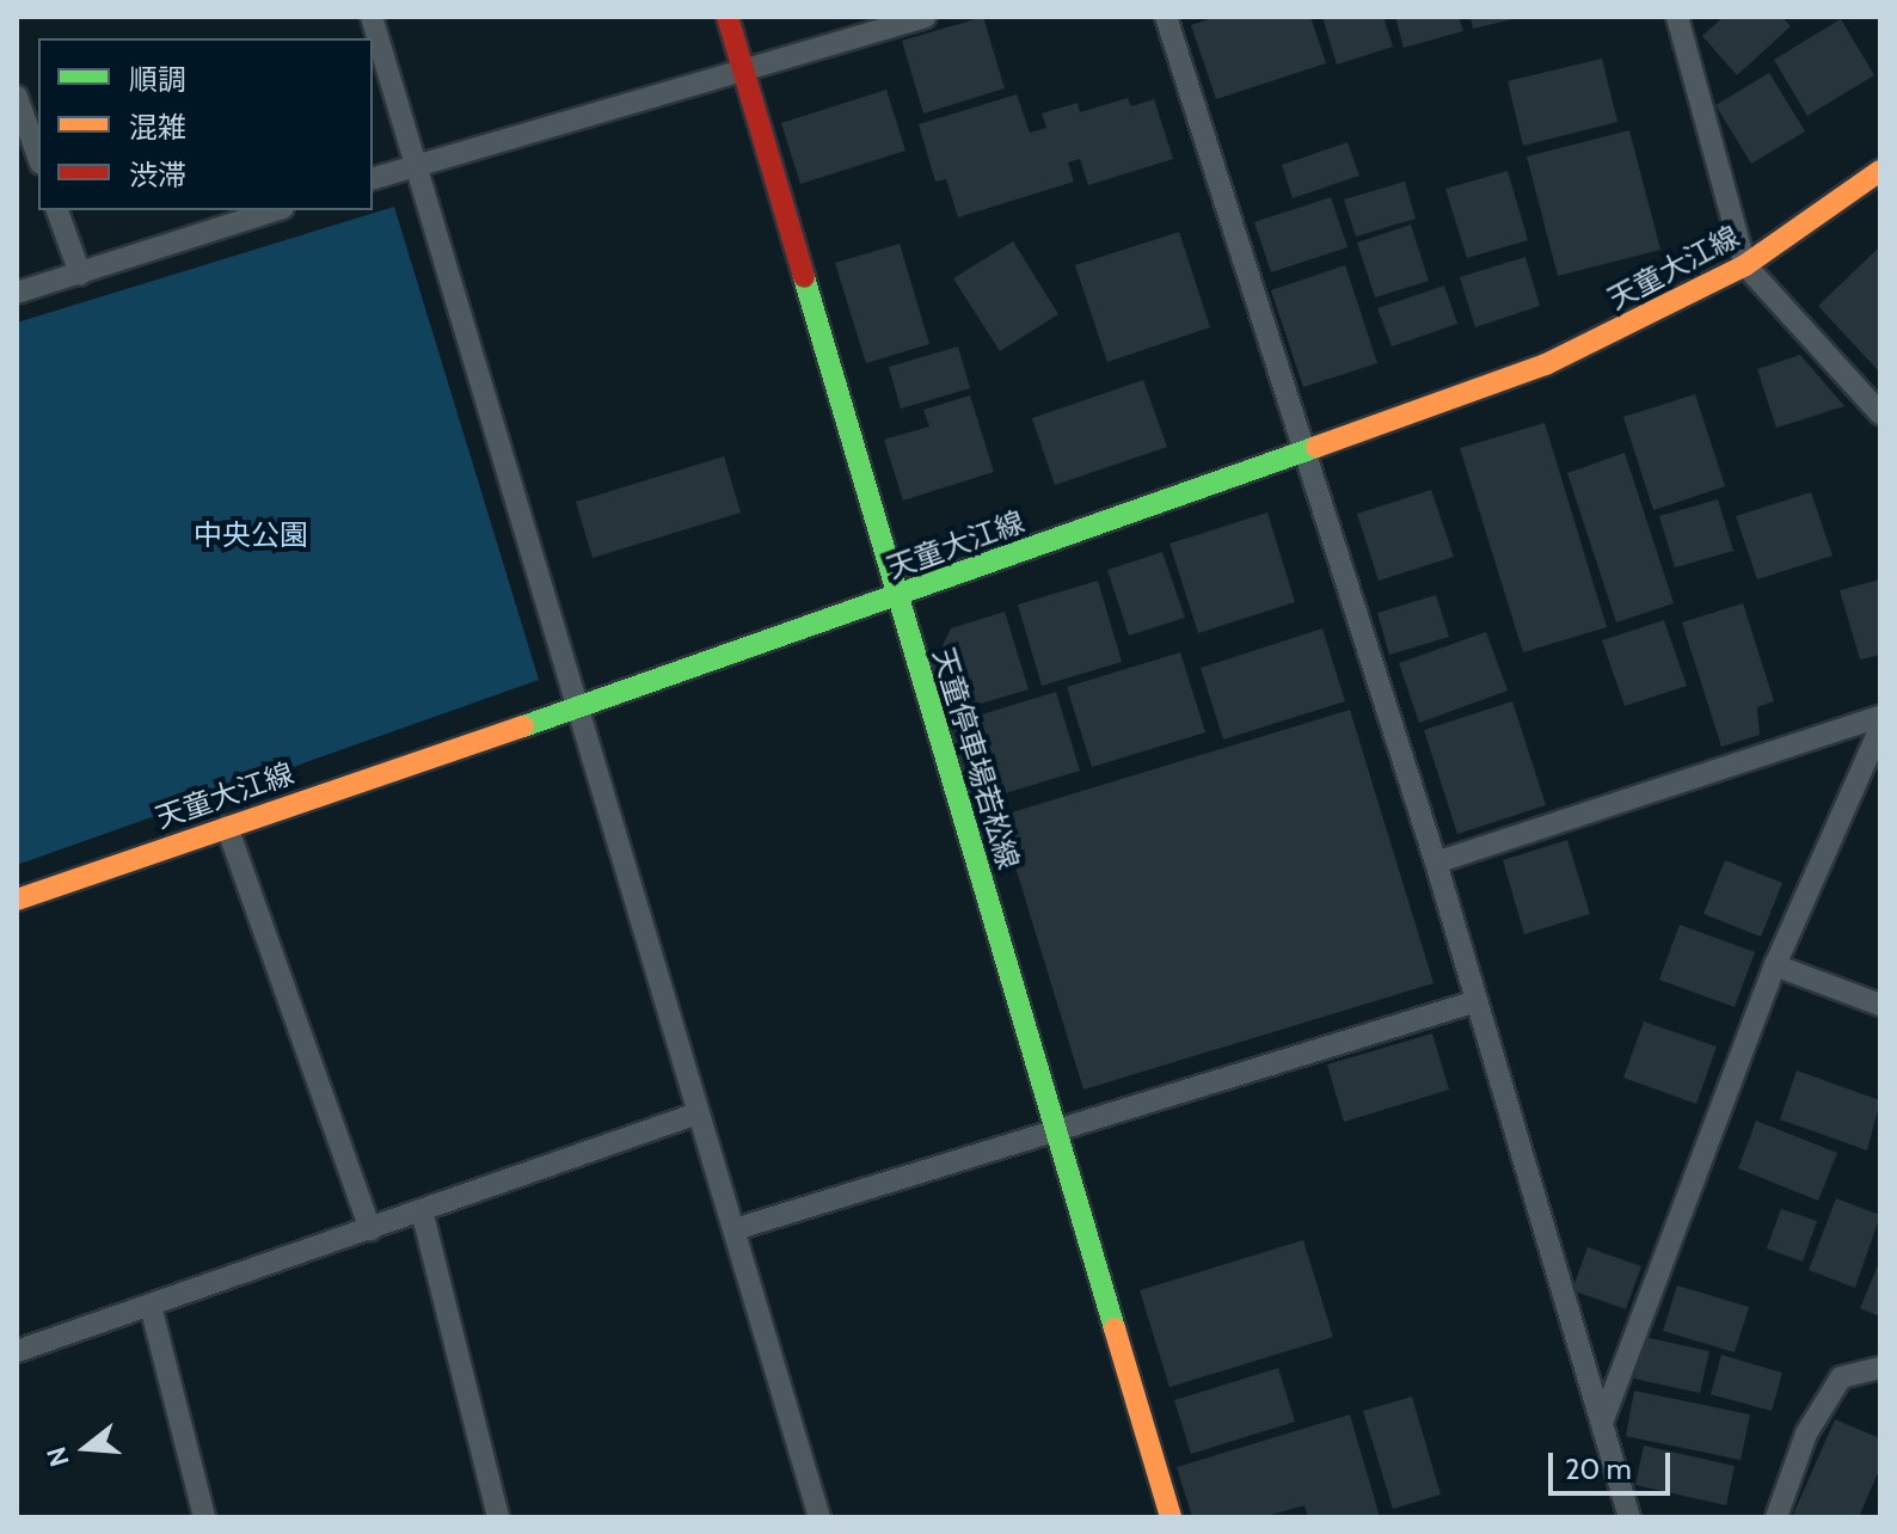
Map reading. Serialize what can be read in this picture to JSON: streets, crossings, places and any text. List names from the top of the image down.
{
  "streets": {
    "main road": ["天童大江線", "天童停車場若松線"]
  },
  "crossings": [
    ["天童大江線", "天童停車場若松線"]
  ],
  "parks": ["中央公園"],
  "legend": ["順調", "混雑", "渋滞"],
  "scale_bar": "20 m",
  "north": "left"
}
